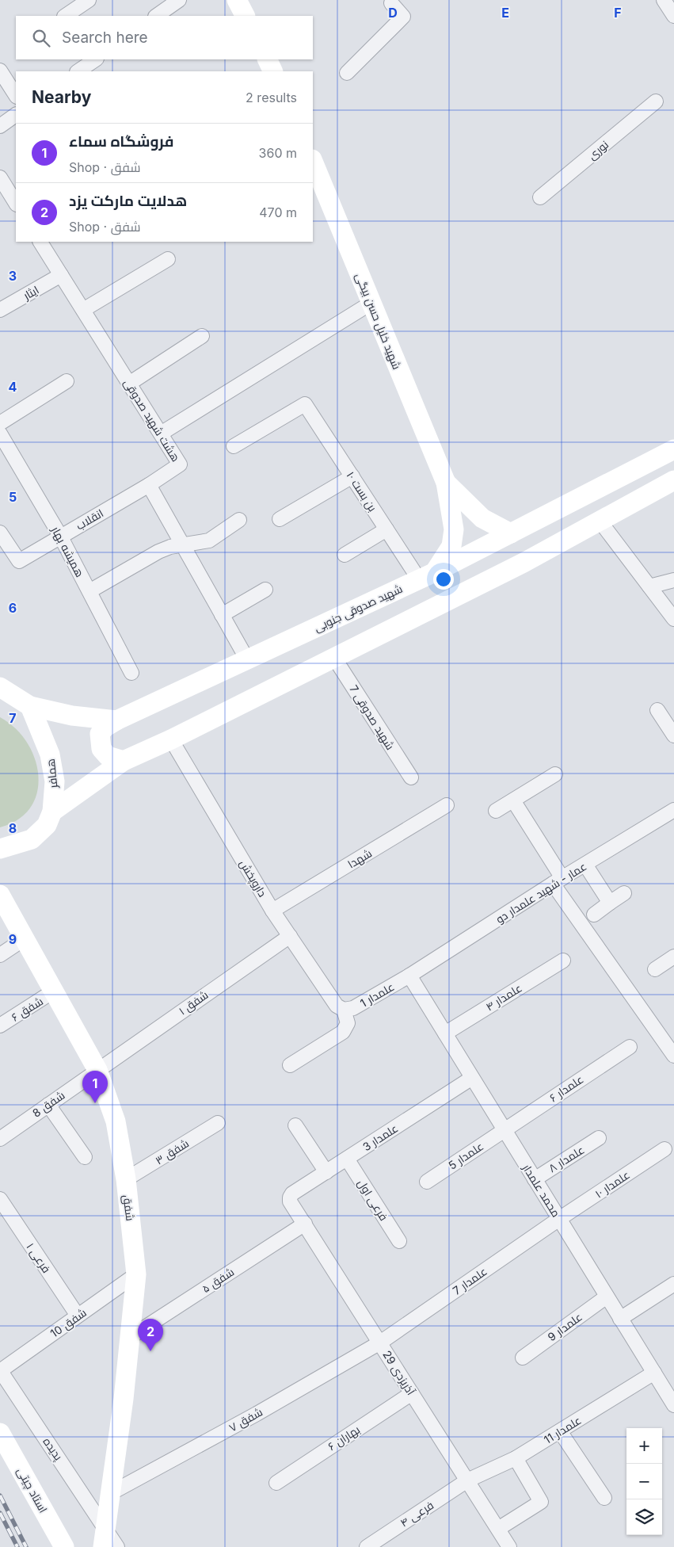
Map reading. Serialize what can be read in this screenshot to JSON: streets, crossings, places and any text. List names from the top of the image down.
{
  "streets": {
    "main road": [
      "شهید خلیل حسن بیگی",
      "شهید صدوقی جنوبی",
      "همافر",
      "شفق",
      "استاد چیتی"
    ],
    "street": [
      "نوری",
      "ایثار",
      "هشت شهید صدوقی",
      "بن بست ۱۰",
      "انقلاب",
      "همیشه بهار",
      "شهید صدوقی 7",
      "شهدا",
      "داروپخش",
      "عمار - شهید علمدار دو",
      "علمدار 1",
      "علمدار ۴",
      "شفق ۱",
      "شفق ۶",
      "علمدار ۶",
      "شفق 8",
      "علمدار 3",
      "شفق ۳",
      "علمدار 5",
      "علمدار ۸",
      "علمدار ۱۰",
      "محمد علمدار",
      "فرعی اول",
      "فرعی ۱",
      "شفق ۵",
      "علمدار 7",
      "شفق 10",
      "علمدار 9",
      "آذریزدی 29",
      "شفق ۷",
      "علمدار 11",
      "بهاران ۶",
      "پدیده",
      "فرعی ۴"
    ]
  },
  "crossings": [
    ["ایثار", "هشت شهید صدوقی"],
    ["هشت شهید صدوقی", "انقلاب"],
    ["بن بست ۱۰", "شهید صدوقی جنوبی"],
    ["انقلاب", "همیشه بهار"],
    ["شهدا", "داروپخش"],
    ["داروپخش", "علمدار 1"],
    ["داروپخش", "شفق ۱"],
    ["عمار - شهید علمدار دو", "علمدار 1"],
    ["عمار - شهید علمدار دو", "محمد علمدار"],
    ["علمدار 1", "محمد علمدار"],
    ["علمدار ۴", "محمد علمدار"],
    ["شفق ۱", "شفق 8"],
    ["شفق ۱", "شفق"],
    ["شفق ۶", "شفق"],
    ["علمدار ۶", "علمدار 5"],
    ["علمدار ۶", "محمد علمدار"],
    ["شفق 8", "شفق"],
    ["علمدار 3", "محمد علمدار"],
    ["علمدار 3", "فرعی اول"],
    ["علمدار 3", "آذریزدی 29"],
    ["شفق ۳", "شفق"],
    ["علمدار 5", "محمد علمدار"],
    ["علمدار ۸", "محمد علمدار"],
    ["علمدار ۱۰", "محمد علمدار"],
    ["علمدار ۱۰", "علمدار 7"],
    ["محمد علمدار", "علمدار 7"],
    ["محمد علمدار", "علمدار 9"],
    ["محمد علمدار", "علمدار 11"],
    ["شفق", "شفق ۵"],
    ["شفق", "شفق 10"],
    ["شفق", "شفق ۷"],
    ["شفق", "پدیده"],
    ["فرعی ۱", "شفق 10"],
    ["شفق ۵", "آذریزدی 29"],
    ["علمدار 7", "آذریزدی 29"],
    ["علمدار 7", "شفق ۷"],
    ["شفق 10", "پدیده"],
    ["آذریزدی 29", "شفق ۷"],
    ["آذریزدی 29", "علمدار 11"],
    ["آذریزدی 29", "بهاران ۶"],
    ["آذریزدی 29", "فرعی ۴"],
    ["علمدار 11", "فرعی ۴"]
  ],
  "page": {
    "search": "Search here",
    "heading": ["Nearby", "2 results"],
    "list": [
      {
        "mark": "1",
        "name": "فروشگاه سماء",
        "note": "Shop · شفق",
        "value": "360 m"
      },
      {
        "mark": "2",
        "name": "هدلایت مارکت یزد",
        "note": "Shop · شفق",
        "value": "470 m"
      }
    ],
    "pins": ["1", "2"],
    "map_buttons": ["+", "−"]
  },
  "grid": {
    "columns": ["D", "E", "F"],
    "rows": [
      "3",
      "4",
      "5",
      "6",
      "7",
      "8",
      "9"
    ]
  }
}
